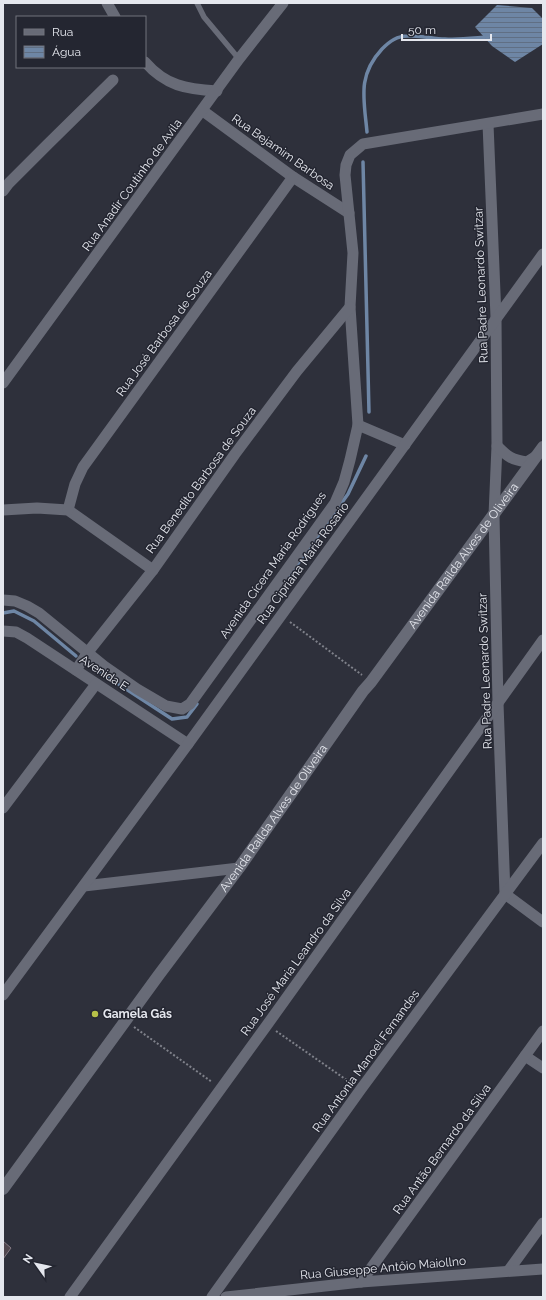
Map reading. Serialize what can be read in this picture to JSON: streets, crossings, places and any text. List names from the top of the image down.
{
  "streets": {
    "street": [
      "Rua Bejamim Barbosa",
      "Rua Anadir Coutinho de Avila",
      "Rua Padre Leonardo Switzar",
      "Rua José Barbosa de Souza",
      "Rua Benedito Barbosa de Souza",
      "Avenida Raílda Alves de Oliveira",
      "Rua Cipriana Maria Rosario",
      "Avenida Cícera Maria Rodrigues",
      "Avenida E",
      "Rua José Maria Leandro da Silva",
      "Rua Antonia Manoel Fernandes",
      "Rua Antão Bernardo da Silva",
      "Rua Giuseppe Antôio Maiollno"
    ]
  },
  "crossings": [
    ["Rua Bejamim Barbosa", "Rua Anadir Coutinho de Avila"],
    ["Rua Bejamim Barbosa", "Rua José Barbosa de Souza"],
    ["Rua Bejamim Barbosa", "Avenida Cícera Maria Rodrigues"],
    ["Rua Padre Leonardo Switzar", "Avenida Raílda Alves de Oliveira"],
    ["Rua Padre Leonardo Switzar", "Rua Cipriana Maria Rosario"],
    ["Rua Padre Leonardo Switzar", "Avenida Cícera Maria Rodrigues"],
    ["Rua Padre Leonardo Switzar", "Rua José Maria Leandro da Silva"],
    ["Rua Padre Leonardo Switzar", "Rua Antonia Manoel Fernandes"],
    ["Rua Benedito Barbosa de Souza", "Avenida Cícera Maria Rodrigues"],
    ["Rua Benedito Barbosa de Souza", "Avenida E"],
    ["Rua Cipriana Maria Rosario", "Avenida E"],
    ["Rua Antão Bernardo da Silva", "Rua Giuseppe Antôio Maiollno"]
  ],
  "places": ["Gamela Gás"],
  "legend": ["Rua", "Água"],
  "scale_bar": "50 m",
  "north": "top left"
}
